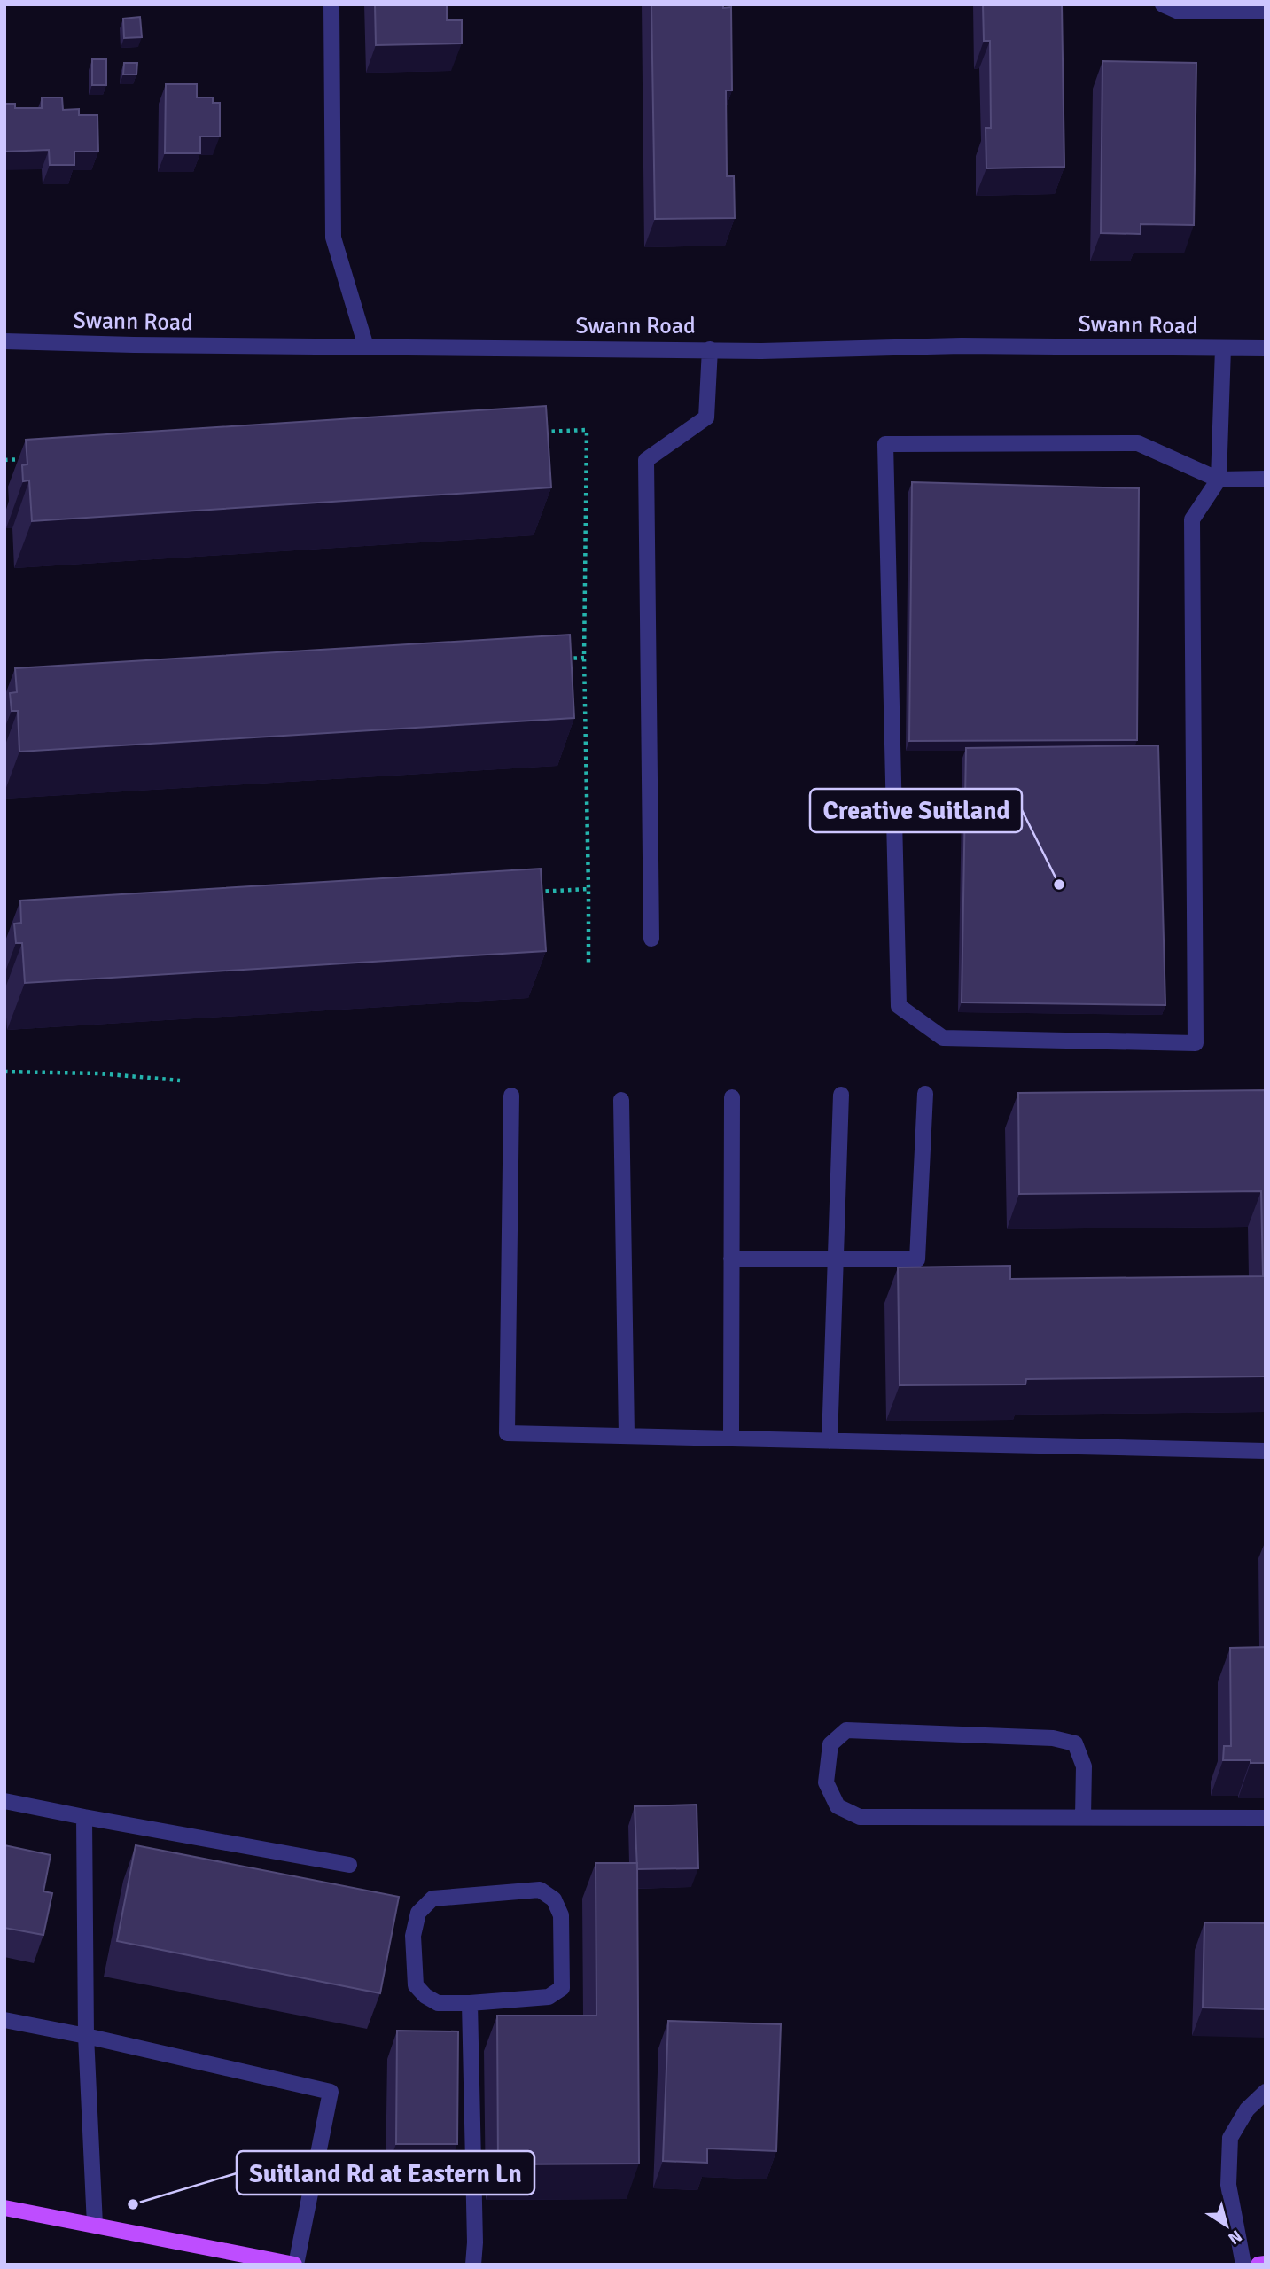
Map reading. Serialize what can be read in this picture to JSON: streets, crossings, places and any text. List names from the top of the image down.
{
  "streets": {
    "street": ["Swann Road"]
  },
  "places": ["Creative Suitland", "Suitland Rd at Eastern Ln"],
  "north": "bottom right"
}
